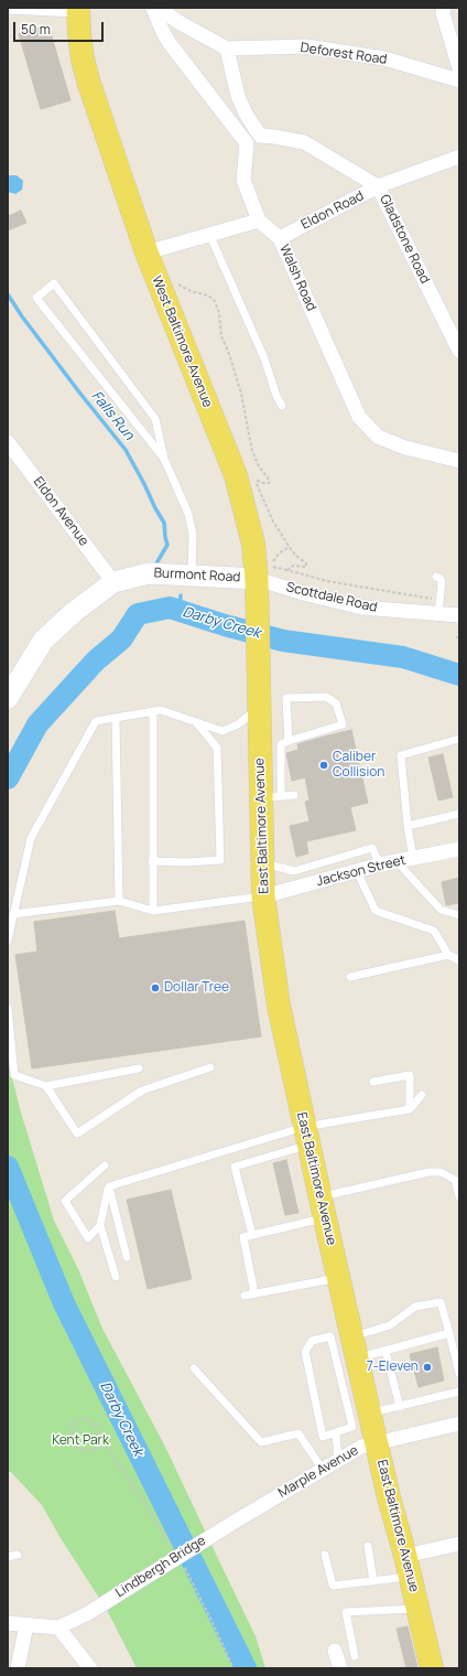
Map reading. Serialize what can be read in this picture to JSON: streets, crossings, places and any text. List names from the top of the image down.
{
  "streets": {
    "main road": ["West Baltimore Avenue", "East Baltimore Avenue"],
    "street": [
      "Deforest Road",
      "Eldon Road",
      "Gladstone Road",
      "Walsh Road",
      "Eldon Avenue",
      "Burmont Road",
      "Scottdale Road",
      "Jackson Street",
      "Marple Avenue",
      "Lindbergh Bridge"
    ]
  },
  "crossings": [
    ["Eldon Road", "Gladstone Road"],
    ["Eldon Road", "Walsh Road"],
    ["West Baltimore Avenue", "Burmont Road"],
    ["West Baltimore Avenue", "Scottdale Road"],
    ["West Baltimore Avenue", "East Baltimore Avenue"],
    ["Eldon Avenue", "Burmont Road"],
    ["Burmont Road", "Scottdale Road"],
    ["East Baltimore Avenue", "Jackson Street"],
    ["East Baltimore Avenue", "Marple Avenue"],
    ["Marple Avenue", "Lindbergh Bridge"]
  ],
  "water": ["Falls Run", "Darby Creek"],
  "parks": ["Kent Park"],
  "places": ["Caliber Collision", "Dollar Tree", "7-Eleven"],
  "scale_bar": "50 m"
}
